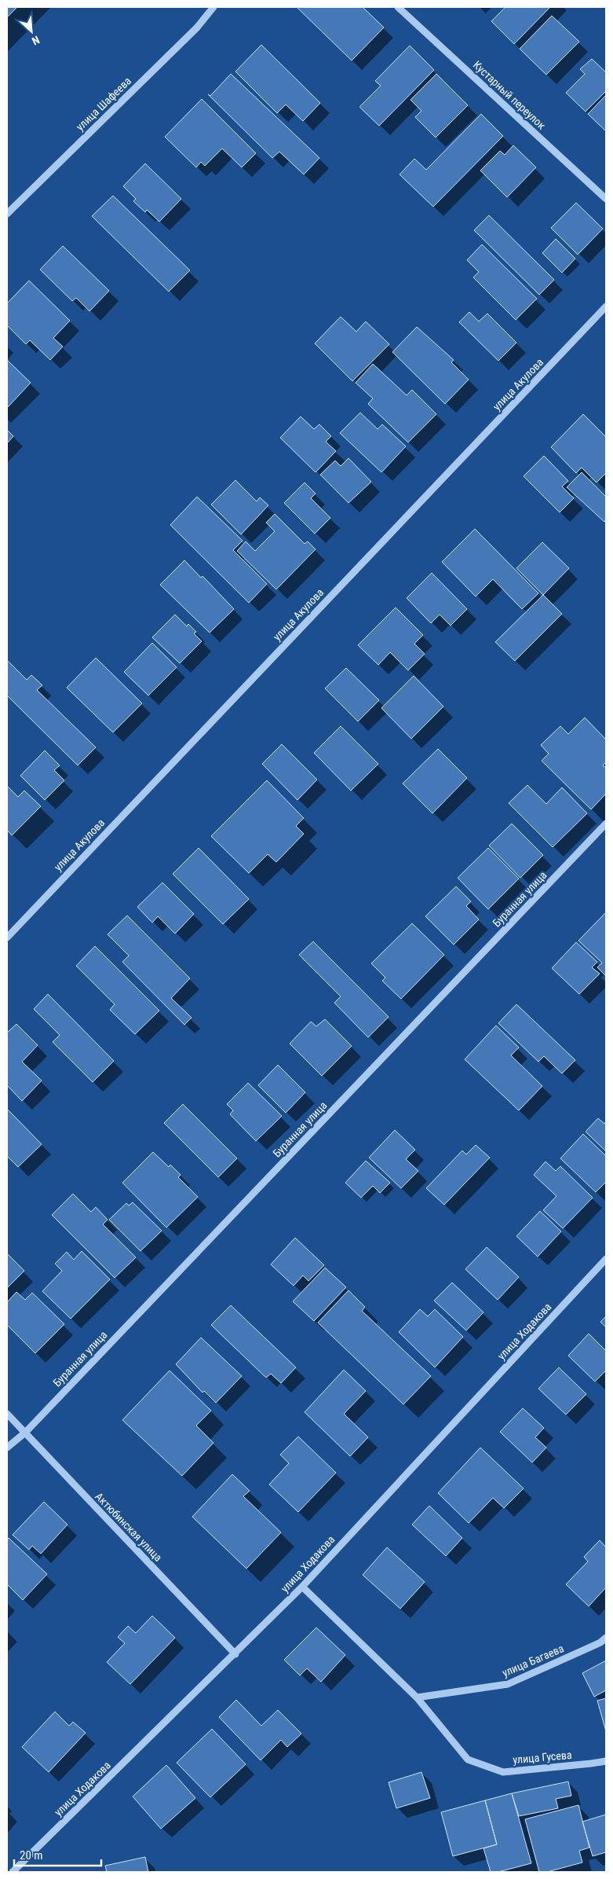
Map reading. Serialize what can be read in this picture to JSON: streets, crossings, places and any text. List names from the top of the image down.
{
  "streets": {
    "street": [
      "Кустарный переулок",
      "улица Шафеева",
      "улица Акулова",
      "Буранная улица",
      "улица Ходакова",
      "Актюбинская улица",
      "улица Багаева",
      "улица Гусева"
    ]
  },
  "crossings": [
    ["Буранная улица", "Актюбинская улица"],
    ["улица Ходакова", "Актюбинская улица"],
    ["улица Багаева", "улица Гусева"]
  ],
  "scale_bar": "20 m",
  "north": "bottom right"
}
